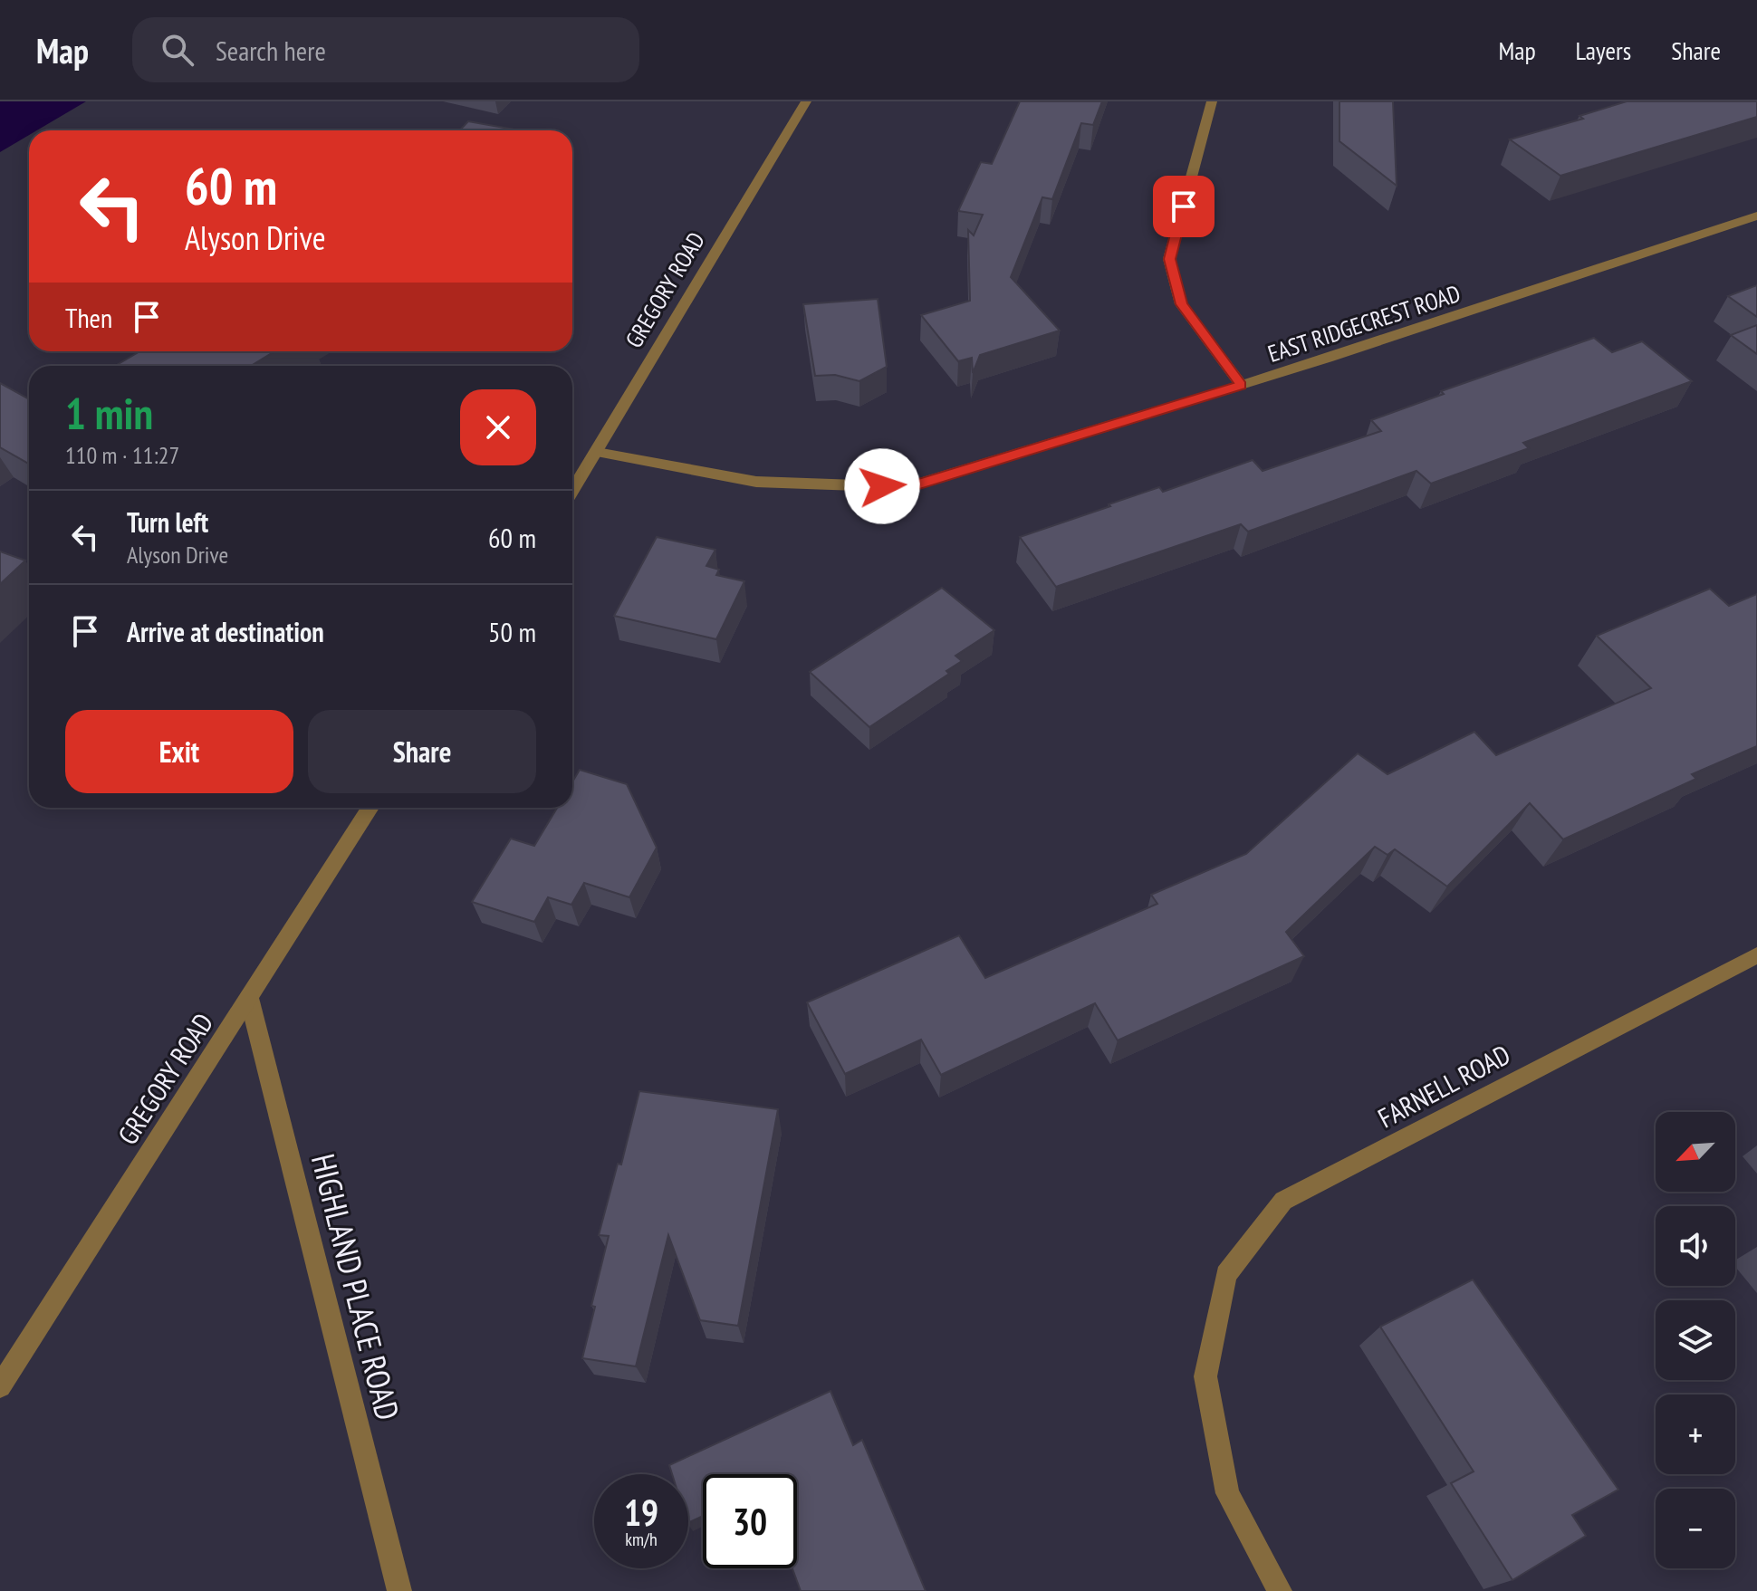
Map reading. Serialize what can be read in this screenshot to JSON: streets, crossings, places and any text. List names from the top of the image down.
{
  "streets": {
    "street": [
      "GREGORY ROAD",
      "EAST RIDGECREST ROAD",
      "FARNELL ROAD",
      "HIGHLAND PLACE ROAD"
    ]
  },
  "crossings": [
    ["GREGORY ROAD", "EAST RIDGECREST ROAD"],
    ["GREGORY ROAD", "HIGHLAND PLACE ROAD"]
  ],
  "north": "bottom left",
  "page": {
    "header": "Map",
    "search": "Search here",
    "nav": ["Map", "Layers", "Share"],
    "turn": ["60 m", "Alyson Drive"],
    "then": "Then",
    "heading": ["1 min", "110 m · 11:27"],
    "list": [
      {
        "name": "Turn left",
        "note": "Alyson Drive",
        "value": "60 m"
      },
      {
        "name": "Arrive at destination",
        "value": "50 m"
      }
    ],
    "buttons": ["Exit", "Share"],
    "map_buttons": ["+", "−"],
    "speed": "19 km/h",
    "limit": "30"
  }
}
